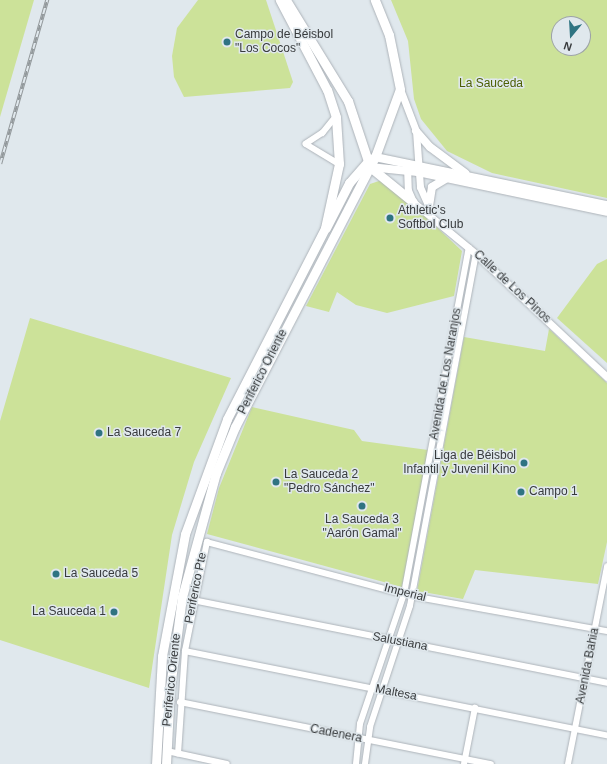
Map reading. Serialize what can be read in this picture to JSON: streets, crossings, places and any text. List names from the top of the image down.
{
  "streets": {
    "highway": ["Periferico Oriente"],
    "street": [
      "Calle de Los Pinos",
      "Avenida de Los Naranjos",
      "Periferico Pte",
      "Imperial",
      "Salustiana",
      "Avenida Bahia",
      "Maltesa",
      "Cadenera"
    ]
  },
  "crossings": [
    ["Calle de Los Pinos", "Avenida de Los Naranjos"],
    ["Avenida de Los Naranjos", "Imperial"],
    ["Periferico Pte", "Imperial"],
    ["Periferico Pte", "Salustiana"],
    ["Periferico Pte", "Maltesa"],
    ["Periferico Pte", "Cadenera"],
    ["Imperial", "Avenida Bahia"],
    ["Salustiana", "Avenida Bahia"],
    ["Avenida Bahia", "Maltesa"]
  ],
  "parks": ["La Sauceda"],
  "places": [
    "Campo de Béisbol \"Los Cocos\"",
    "Athletic's Softbol Club",
    "La Sauceda 7",
    "Liga de Béisbol Infantil y Juvenil Kino",
    "La Sauceda 2 \"Pedro Sánchez\"",
    "Campo 1",
    "La Sauceda 3 \"Aarón Gamal\"",
    "La Sauceda 5",
    "La Sauceda 1"
  ],
  "north": "bottom"
}
